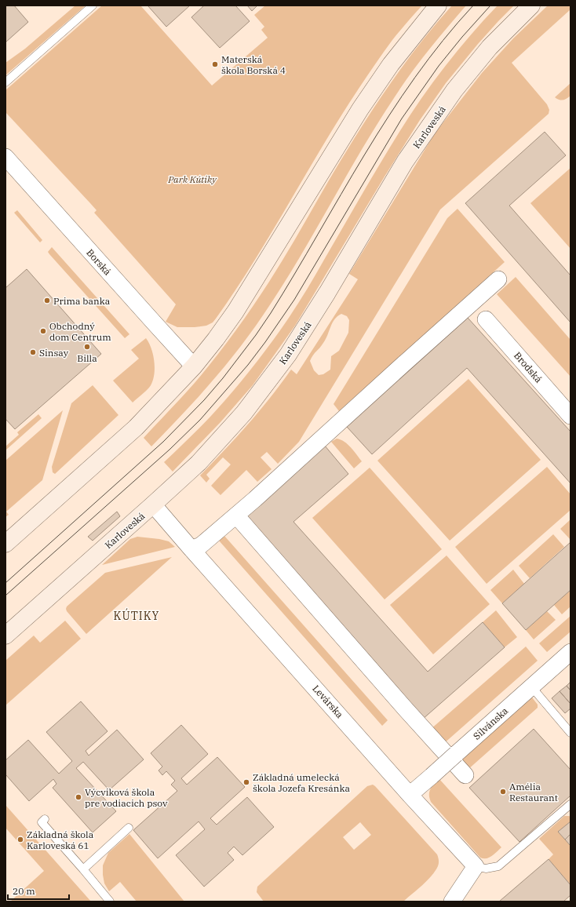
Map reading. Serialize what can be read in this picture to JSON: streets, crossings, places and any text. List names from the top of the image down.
{
  "streets": {
    "main road": ["Karloveská"],
    "street": [
      "Borská",
      "Brodská",
      "Levárska",
      "Silvánska"
    ]
  },
  "crossings": [
    ["Karloveská", "Levárska"],
    ["Levárska", "Silvánska"]
  ],
  "districts": ["KÚTIKY"],
  "parks": ["Park Kútiky"],
  "places": [
    "Materská škola Borská 4",
    "Prima banka",
    "Obchodný dom Centrum",
    "Billa",
    "Sinsay",
    "Základná umelecká škola Jozefa Kresánka",
    "Amélia Restaurant",
    "Výcviková škola pre vodiacich psov",
    "Základná škola Karloveská 61"
  ],
  "scale_bar": "20 m"
}
